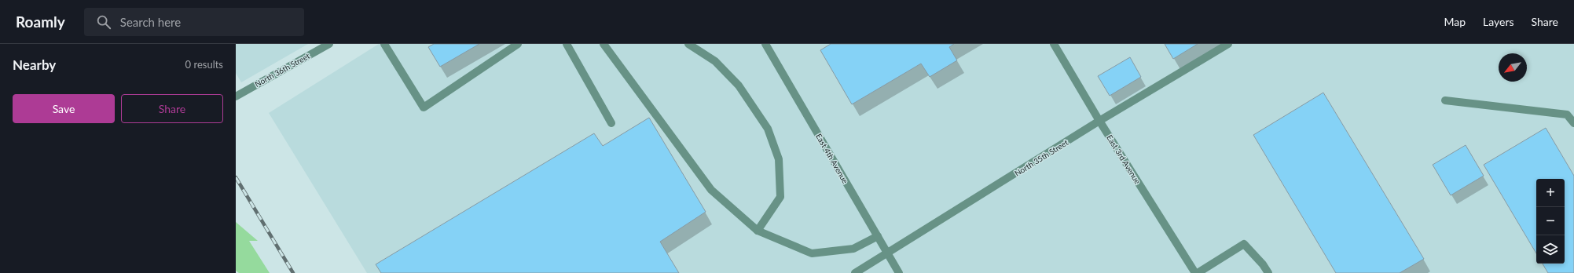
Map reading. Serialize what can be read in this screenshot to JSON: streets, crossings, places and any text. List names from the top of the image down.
{
  "streets": {
    "street": [
      "North 36th Street",
      "North 35th Street",
      "East 4th Avenue",
      "East 3rd Avenue"
    ]
  },
  "crossings": [
    ["North 35th Street", "East 4th Avenue"],
    ["North 35th Street", "East 3rd Avenue"]
  ],
  "north": "bottom left",
  "page": {
    "header": "Roamly",
    "search": "Search here",
    "nav": ["Map", "Layers", "Share"],
    "heading": ["Nearby", "0 results"],
    "buttons": ["Save", "Share"],
    "map_buttons": ["+", "−"]
  }
}
